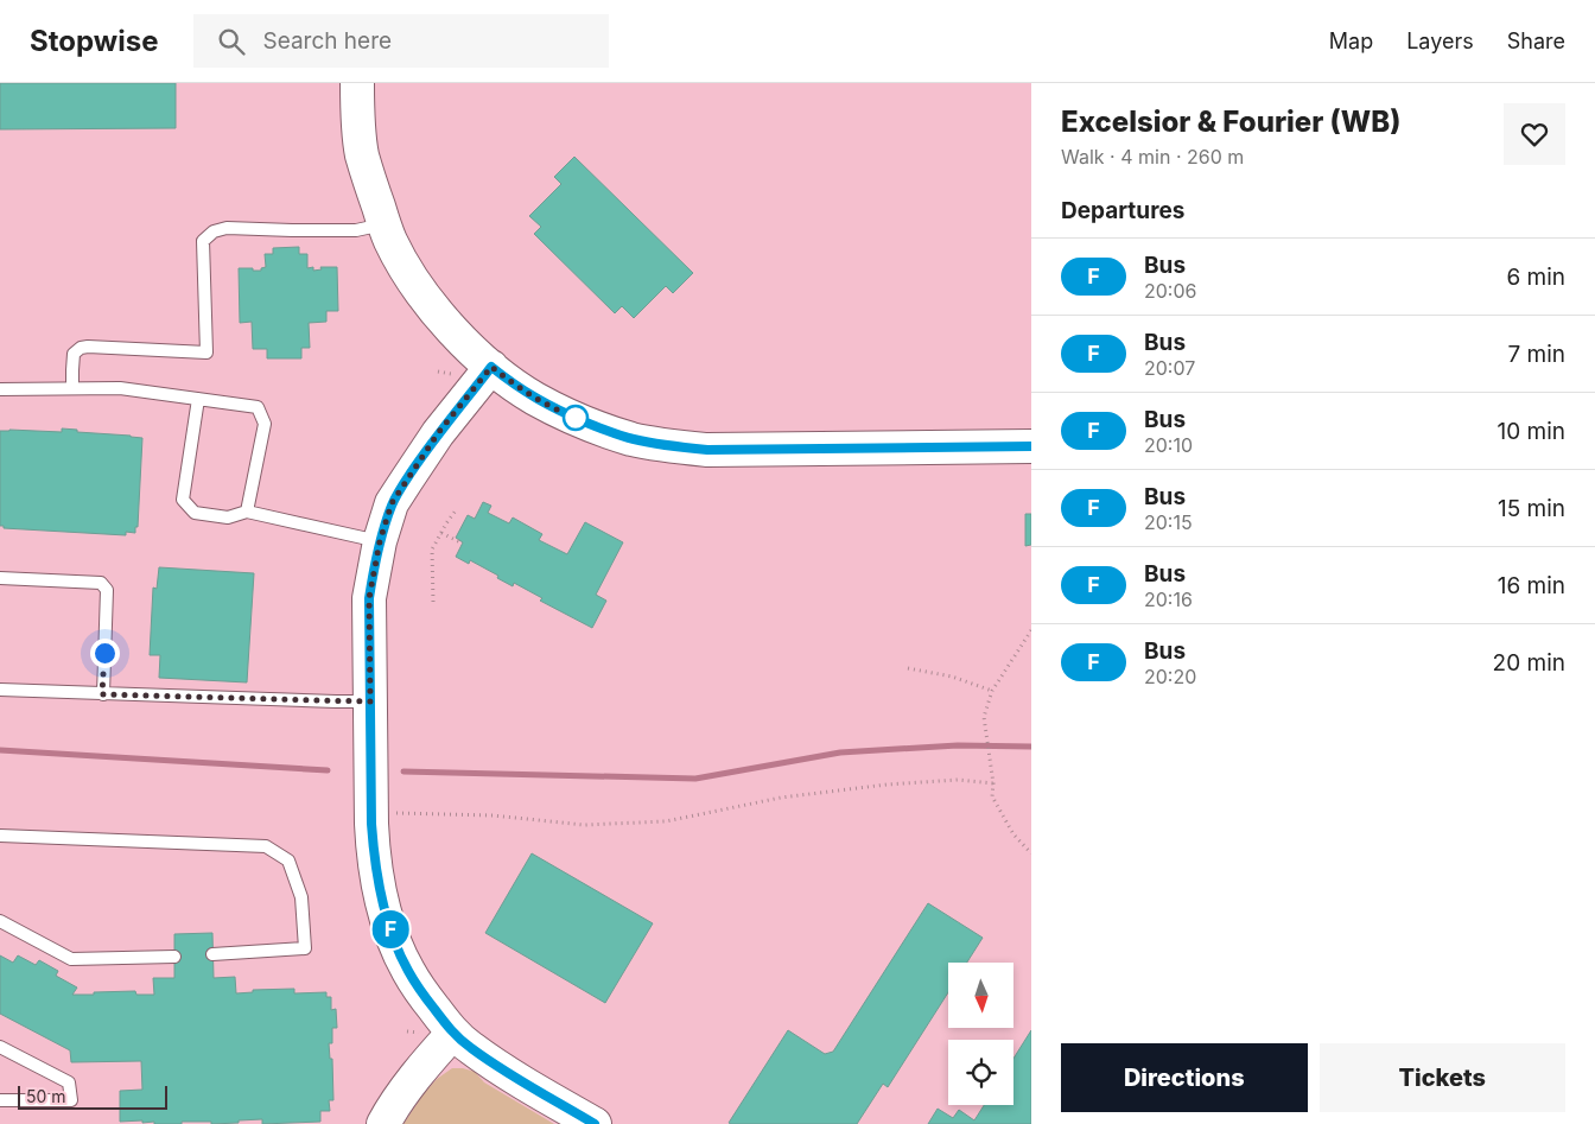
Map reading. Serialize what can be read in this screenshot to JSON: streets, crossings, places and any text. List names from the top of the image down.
{
  "lines": ["bus line F"],
  "scale_bar": "50 m",
  "north": "bottom",
  "page": {
    "header": "Stopwise",
    "search": "Search here",
    "nav": ["Map", "Layers", "Share"],
    "on_map": "F",
    "heading": [
      ["Excelsior & Fourier (WB)", "Walk · 4 min · 260 m"],
      "Departures"
    ],
    "list": [
      {
        "mark": "F",
        "name": "Bus",
        "note": "20:06",
        "value": "6 min"
      },
      {
        "mark": "F",
        "name": "Bus",
        "note": "20:07",
        "value": "7 min"
      },
      {
        "mark": "F",
        "name": "Bus",
        "note": "20:10",
        "value": "10 min"
      },
      {
        "mark": "F",
        "name": "Bus",
        "note": "20:15",
        "value": "15 min"
      },
      {
        "mark": "F",
        "name": "Bus",
        "note": "20:16",
        "value": "16 min"
      },
      {
        "mark": "F",
        "name": "Bus",
        "note": "20:20",
        "value": "20 min"
      }
    ],
    "buttons": ["Directions", "Tickets"],
    "scale": "50 m"
  }
}
